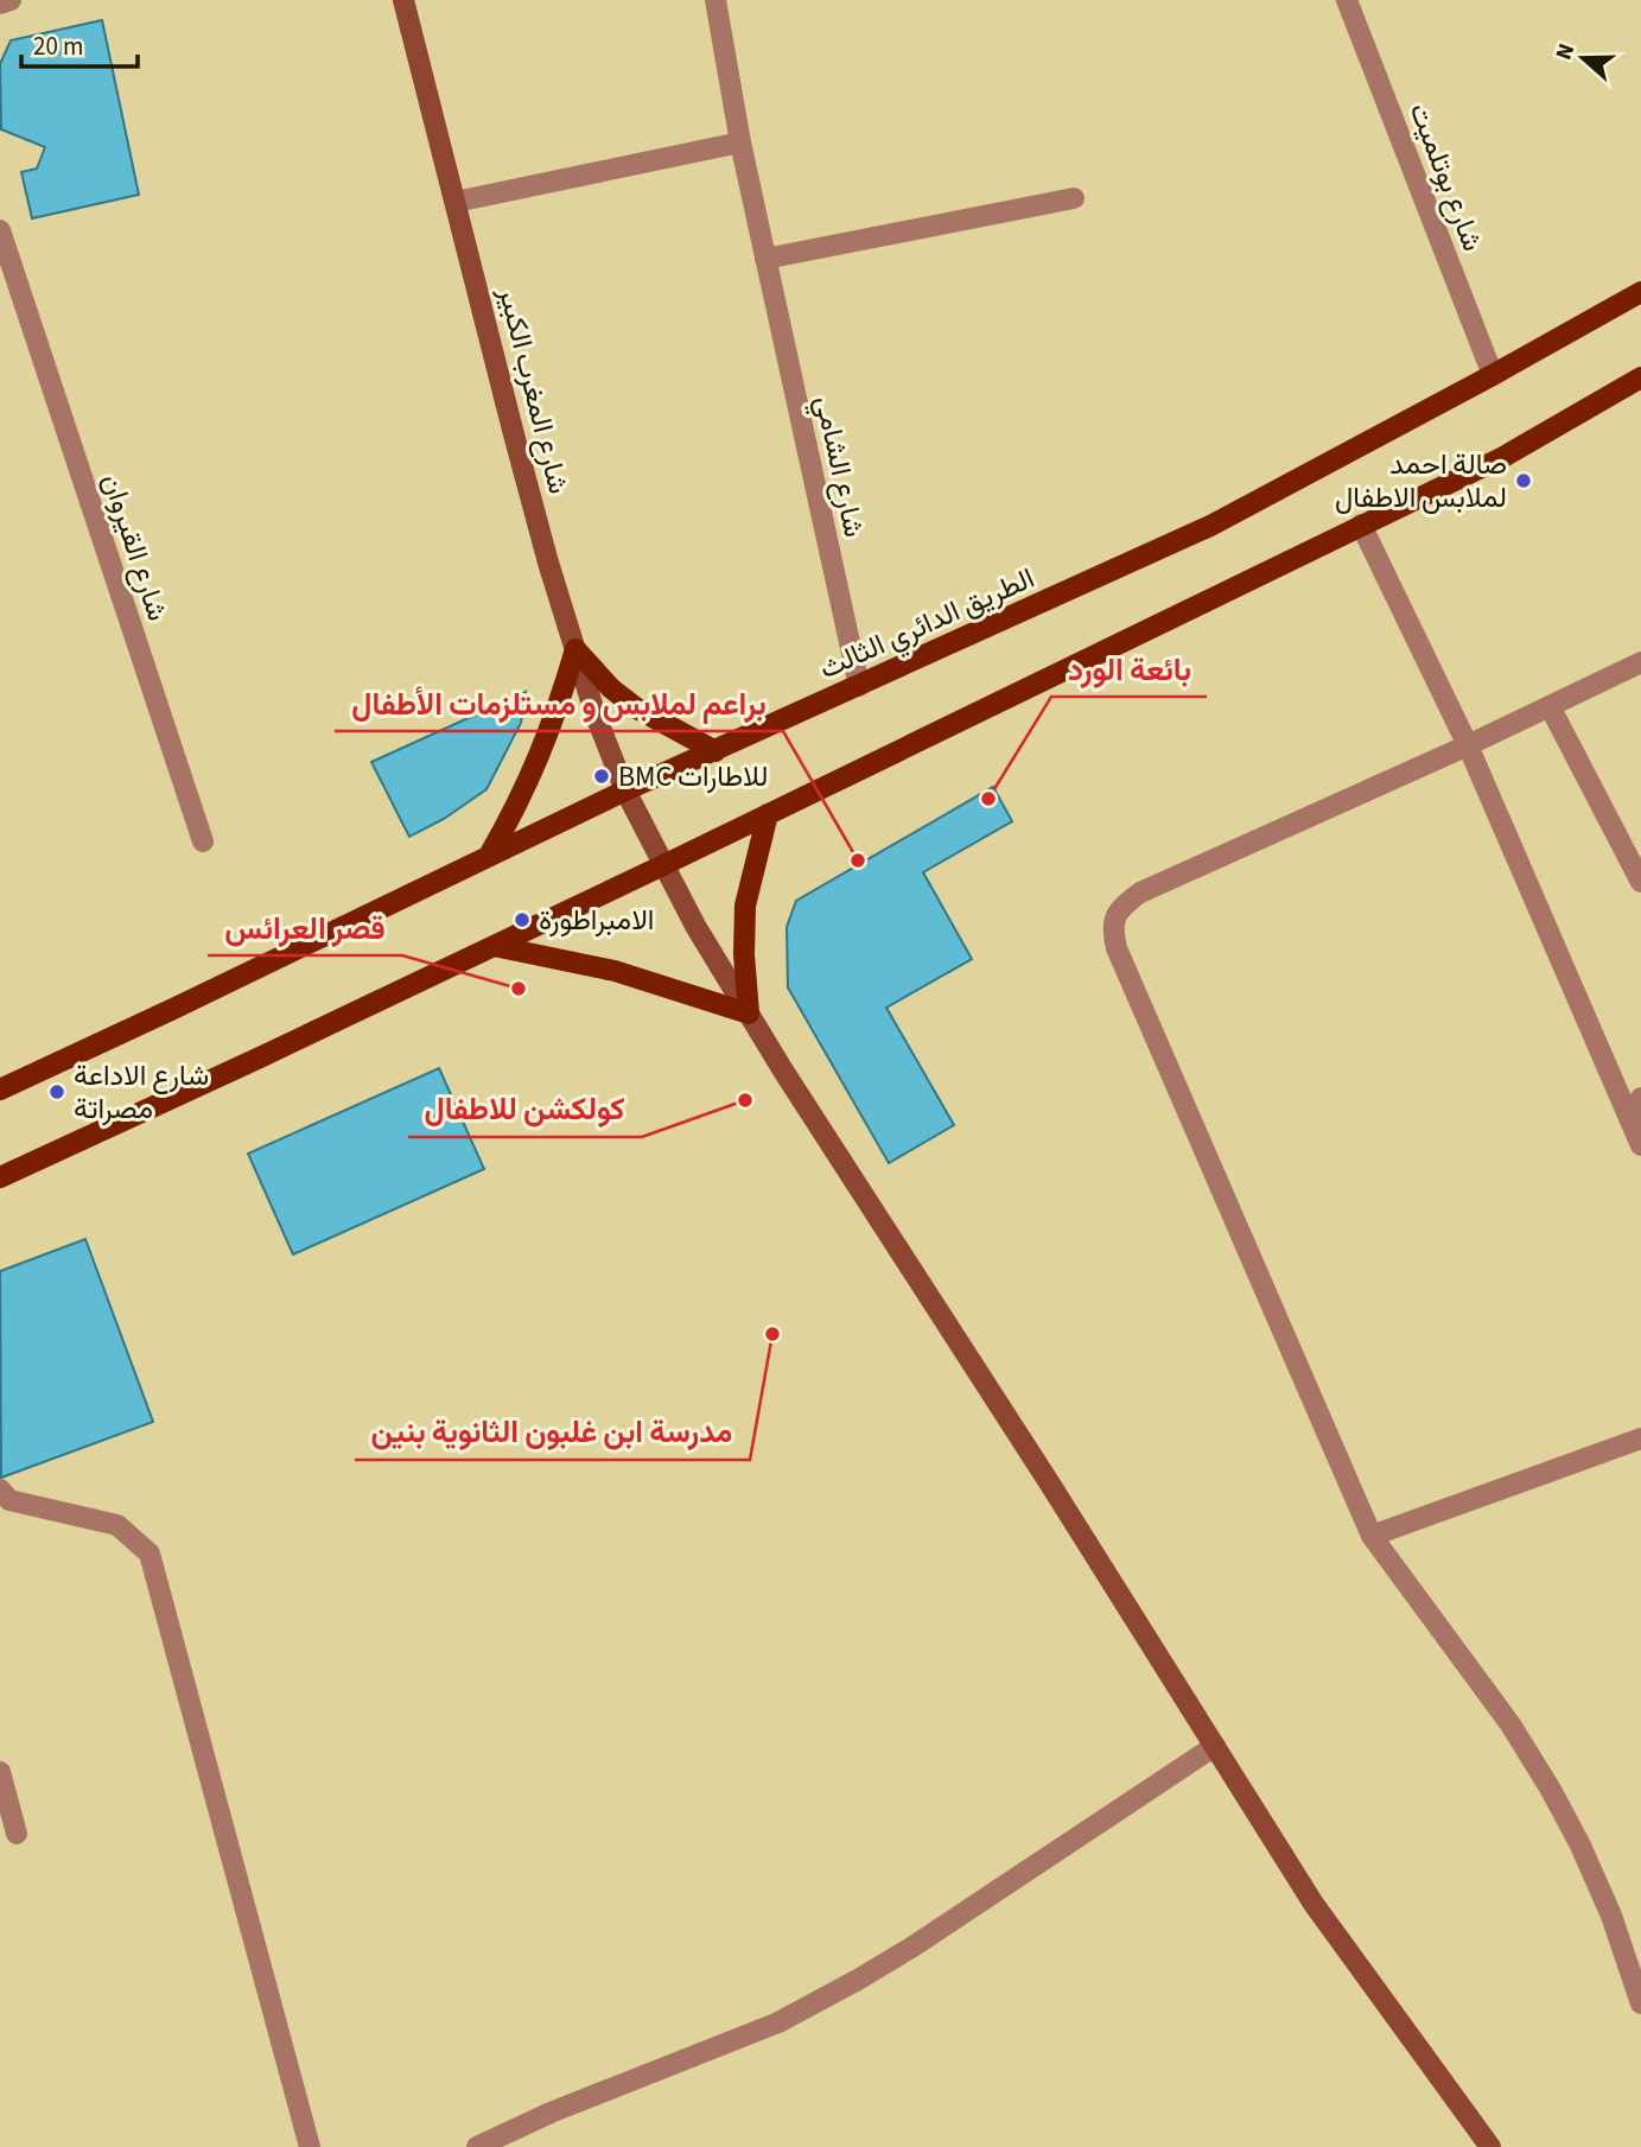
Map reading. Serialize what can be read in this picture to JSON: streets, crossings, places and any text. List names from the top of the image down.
{
  "streets": {
    "main road": ["الطريق الدائري الثالث"],
    "street": [
      "شارع بوتلميت",
      "شارع المغرب الكبير",
      "شارع الشامي",
      "شارع القيروان"
    ]
  },
  "crossings": [
    ["شارع بوتلميت", "الطريق الدائري الثالث"],
    ["شارع المغرب الكبير", "الطريق الدائري الثالث"],
    ["شارع الشامي", "الطريق الدائري الثالث"]
  ],
  "places": [
    "صالة احمد لملابس الاطفال",
    "BMC للاطارات",
    "بائعة الورد",
    "براعم لملابس و مستلزمات الأطفال",
    "الامبراطورة",
    "قصر العرائس",
    "شارع الاداعة مصراتة",
    "كولكشن للاطفال",
    "مدرسة ابن غلبون الثانوية بنين"
  ],
  "scale_bar": "20 m",
  "north": "left"
}
